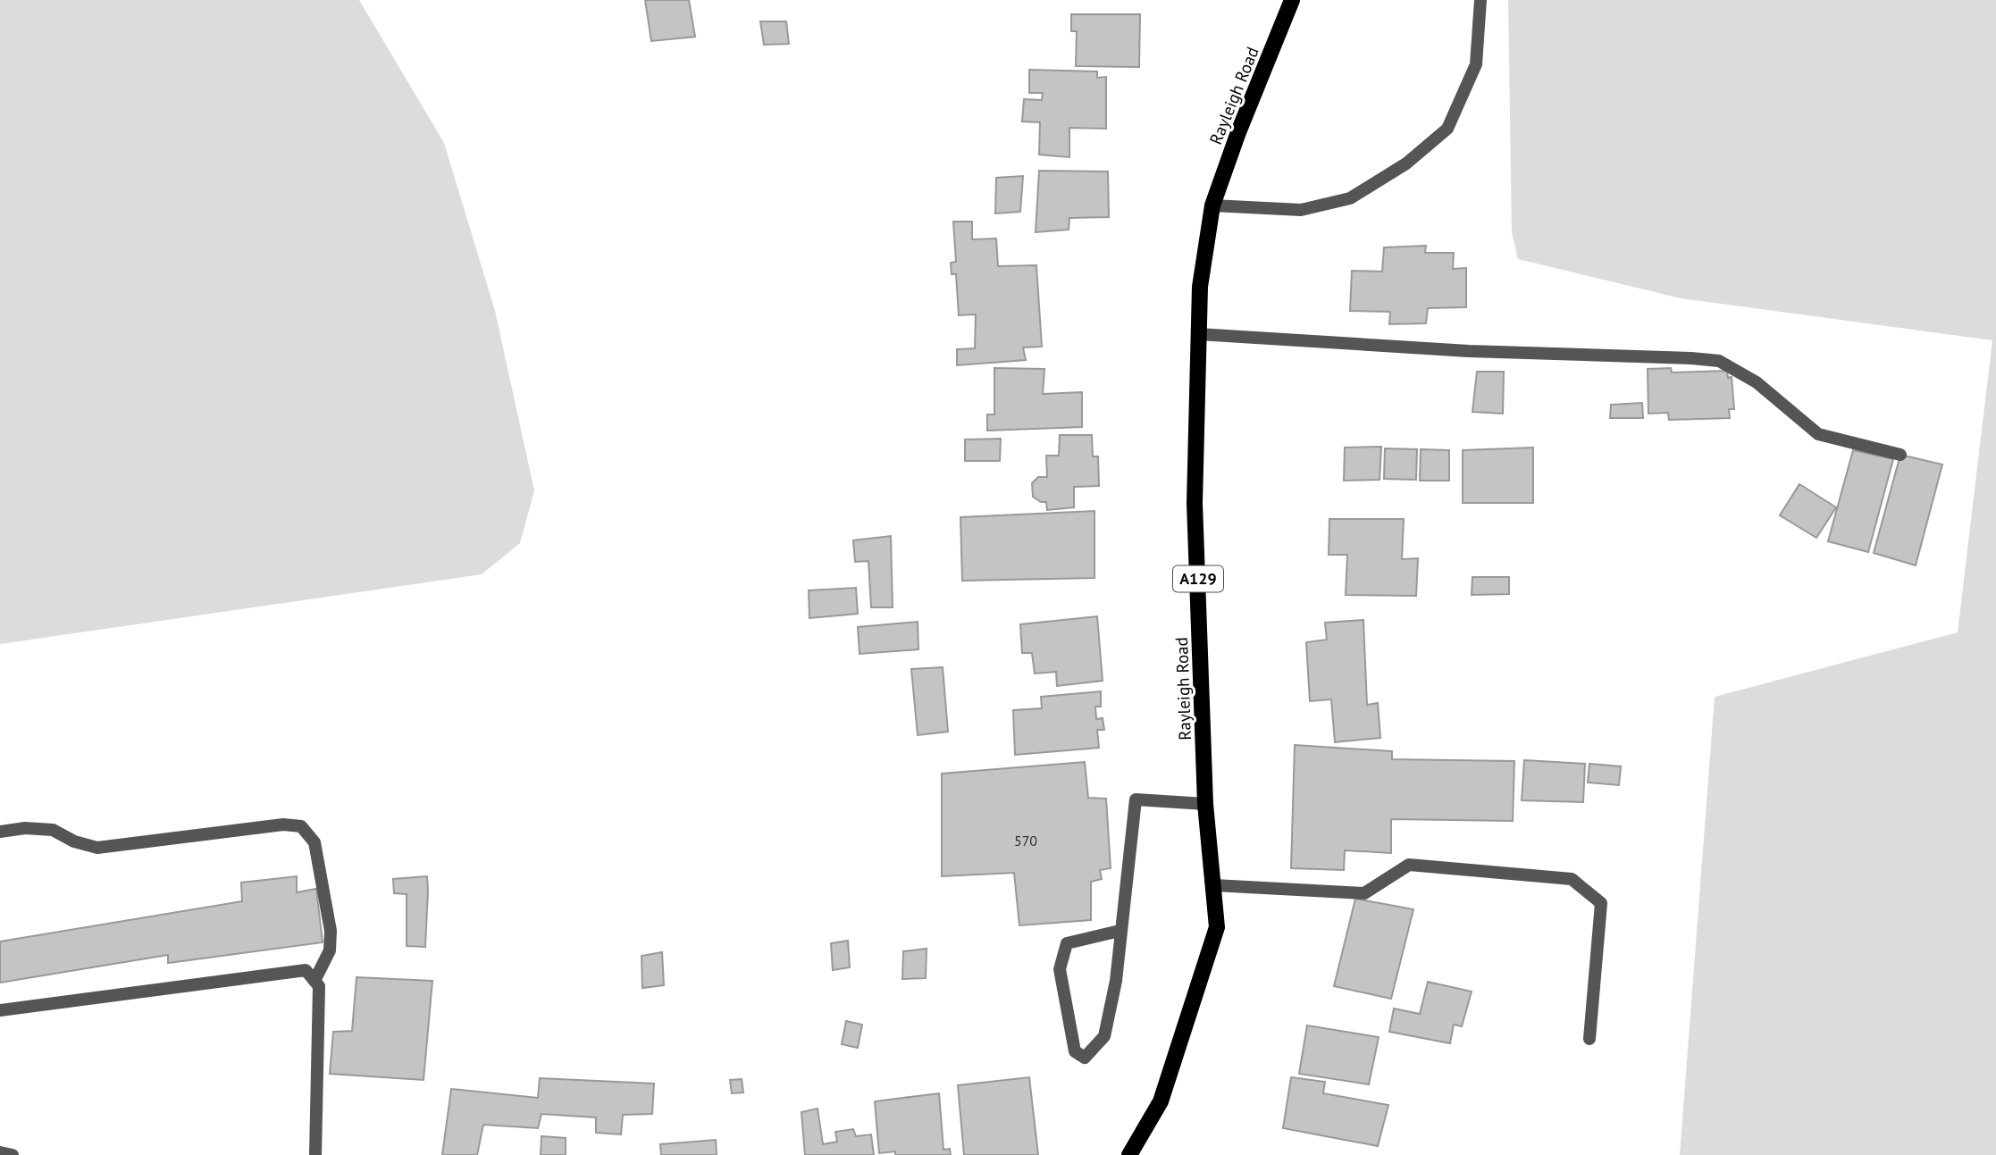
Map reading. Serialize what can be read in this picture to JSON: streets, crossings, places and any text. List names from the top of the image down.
{
  "streets": {
    "main road": ["Rayleigh Road", "A129"]
  },
  "house_numbers": ["570"]
}
